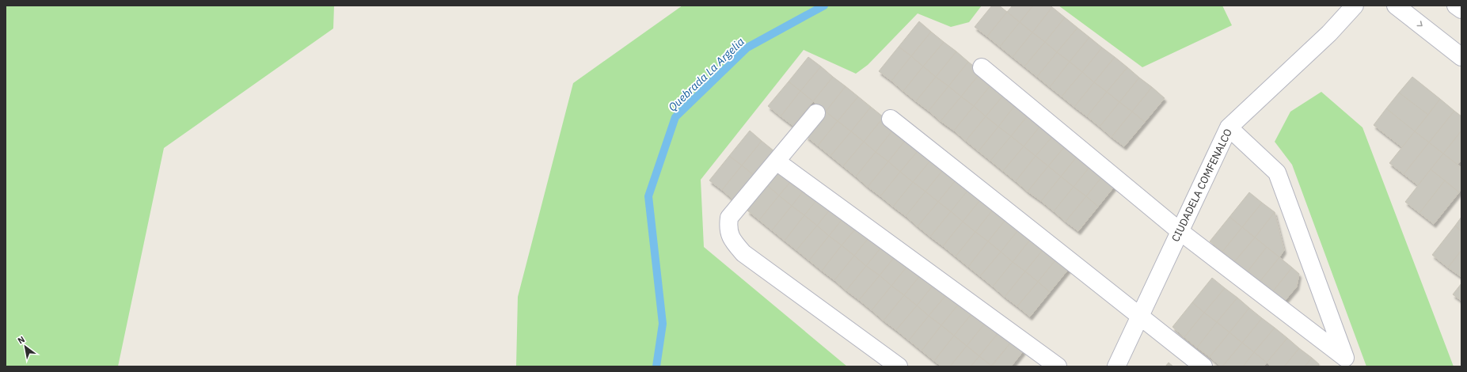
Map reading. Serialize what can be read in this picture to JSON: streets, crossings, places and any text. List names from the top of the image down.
{
  "streets": {
    "street": ["CIUDADELA COMFENALCO"]
  },
  "water": ["Quebrada La Argelia"],
  "north": "top left"
}
